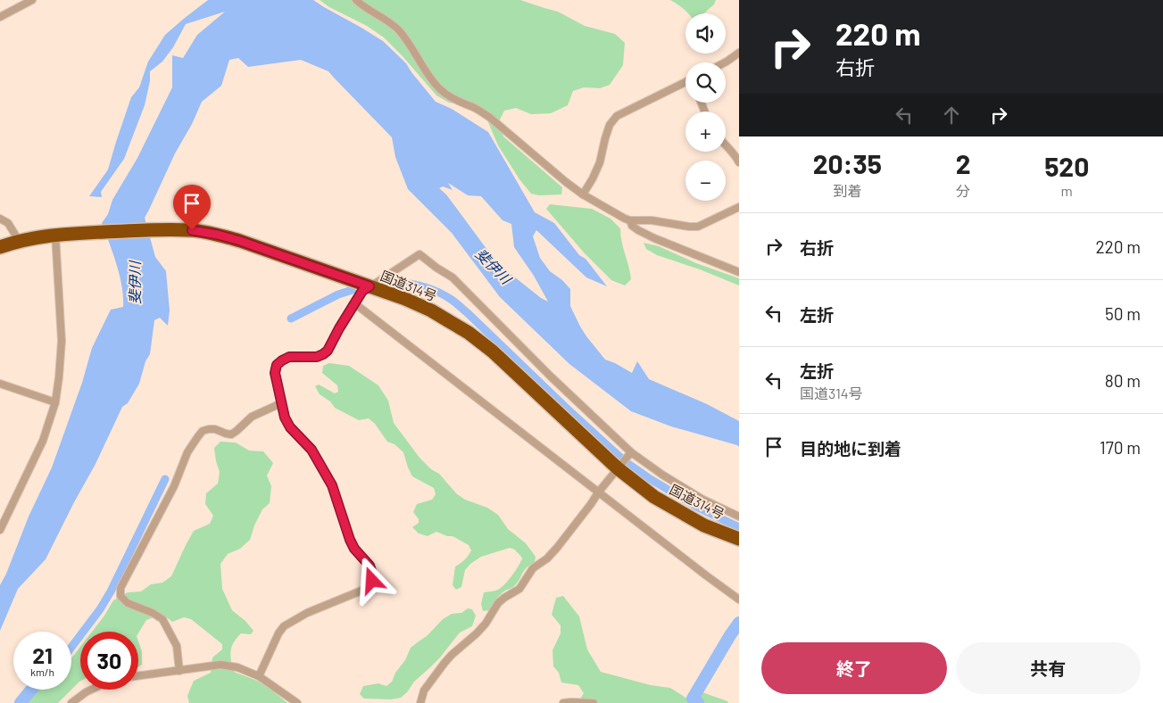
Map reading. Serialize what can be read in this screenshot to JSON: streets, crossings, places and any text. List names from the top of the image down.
{
  "streets": {
    "highway": ["国道314号"]
  },
  "water": ["斐伊川"],
  "page": {
    "turn": ["220 m", "右折"],
    "map_buttons": ["+", "−"],
    "eta": [
      "20:35",
      "到着",
      "2",
      "分",
      "520",
      "m"
    ],
    "list": [
      {
        "name": "右折",
        "value": "220 m"
      },
      {
        "name": "左折",
        "value": "50 m"
      },
      {
        "name": "左折",
        "note": "国道314号",
        "value": "80 m"
      },
      {
        "name": "目的地に到着",
        "value": "170 m"
      }
    ],
    "speed": "21 km/h",
    "limit": "30",
    "buttons": ["終了", "共有"]
  }
}
